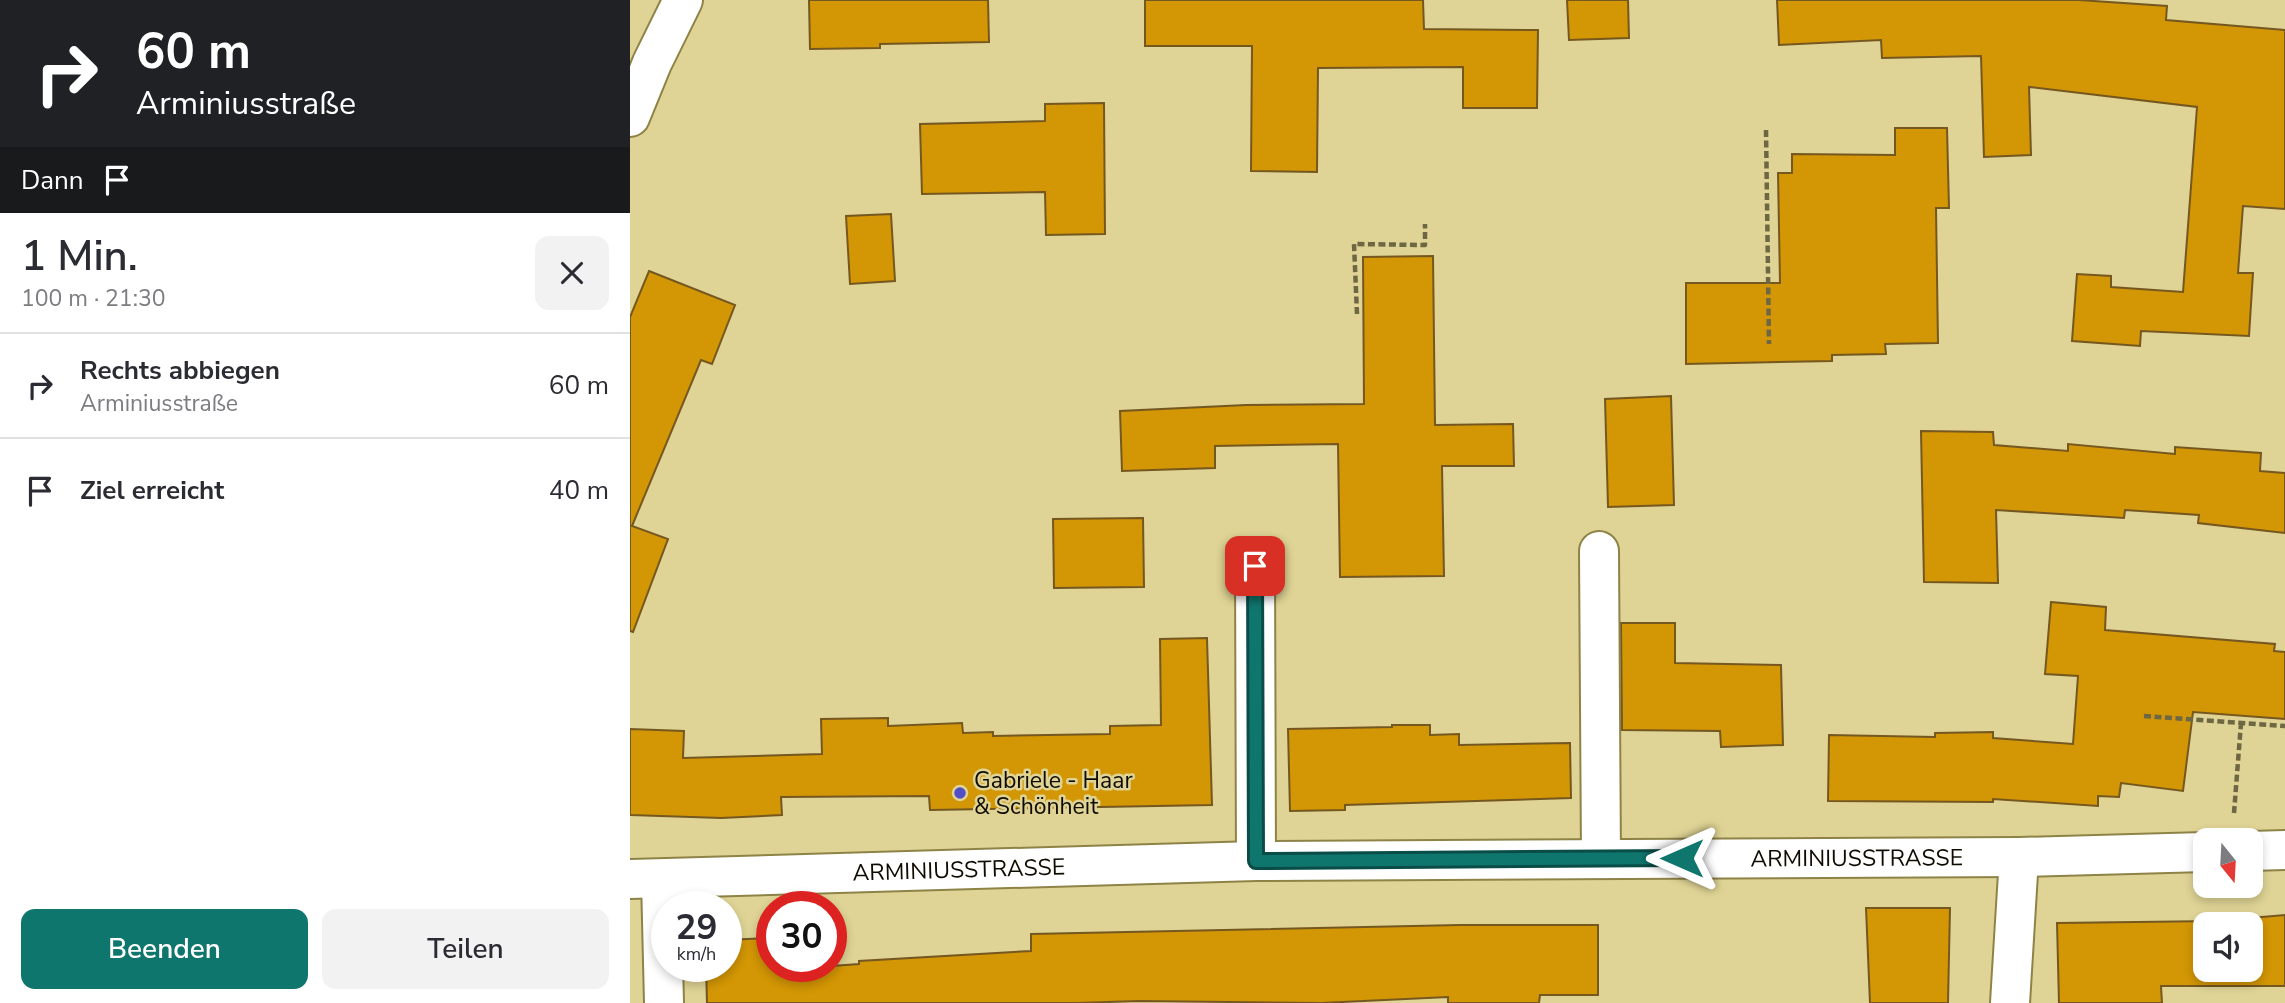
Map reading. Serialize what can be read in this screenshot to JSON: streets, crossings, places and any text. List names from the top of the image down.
{
  "streets": {
    "street": ["ARMINIUSSTRASSE"]
  },
  "places": ["Gabriele - Haar & Schönheit"],
  "north": "bottom",
  "page": {
    "turn": ["60 m", "Arminiusstraße"],
    "then": "Dann",
    "heading": ["1 Min.", "100 m · 21:30"],
    "list": [
      {
        "name": "Rechts abbiegen",
        "note": "Arminiusstraße",
        "value": "60 m"
      },
      {
        "name": "Ziel erreicht",
        "value": "40 m"
      }
    ],
    "speed": "29 km/h",
    "limit": "30",
    "buttons": ["Beenden", "Teilen"]
  }
}
